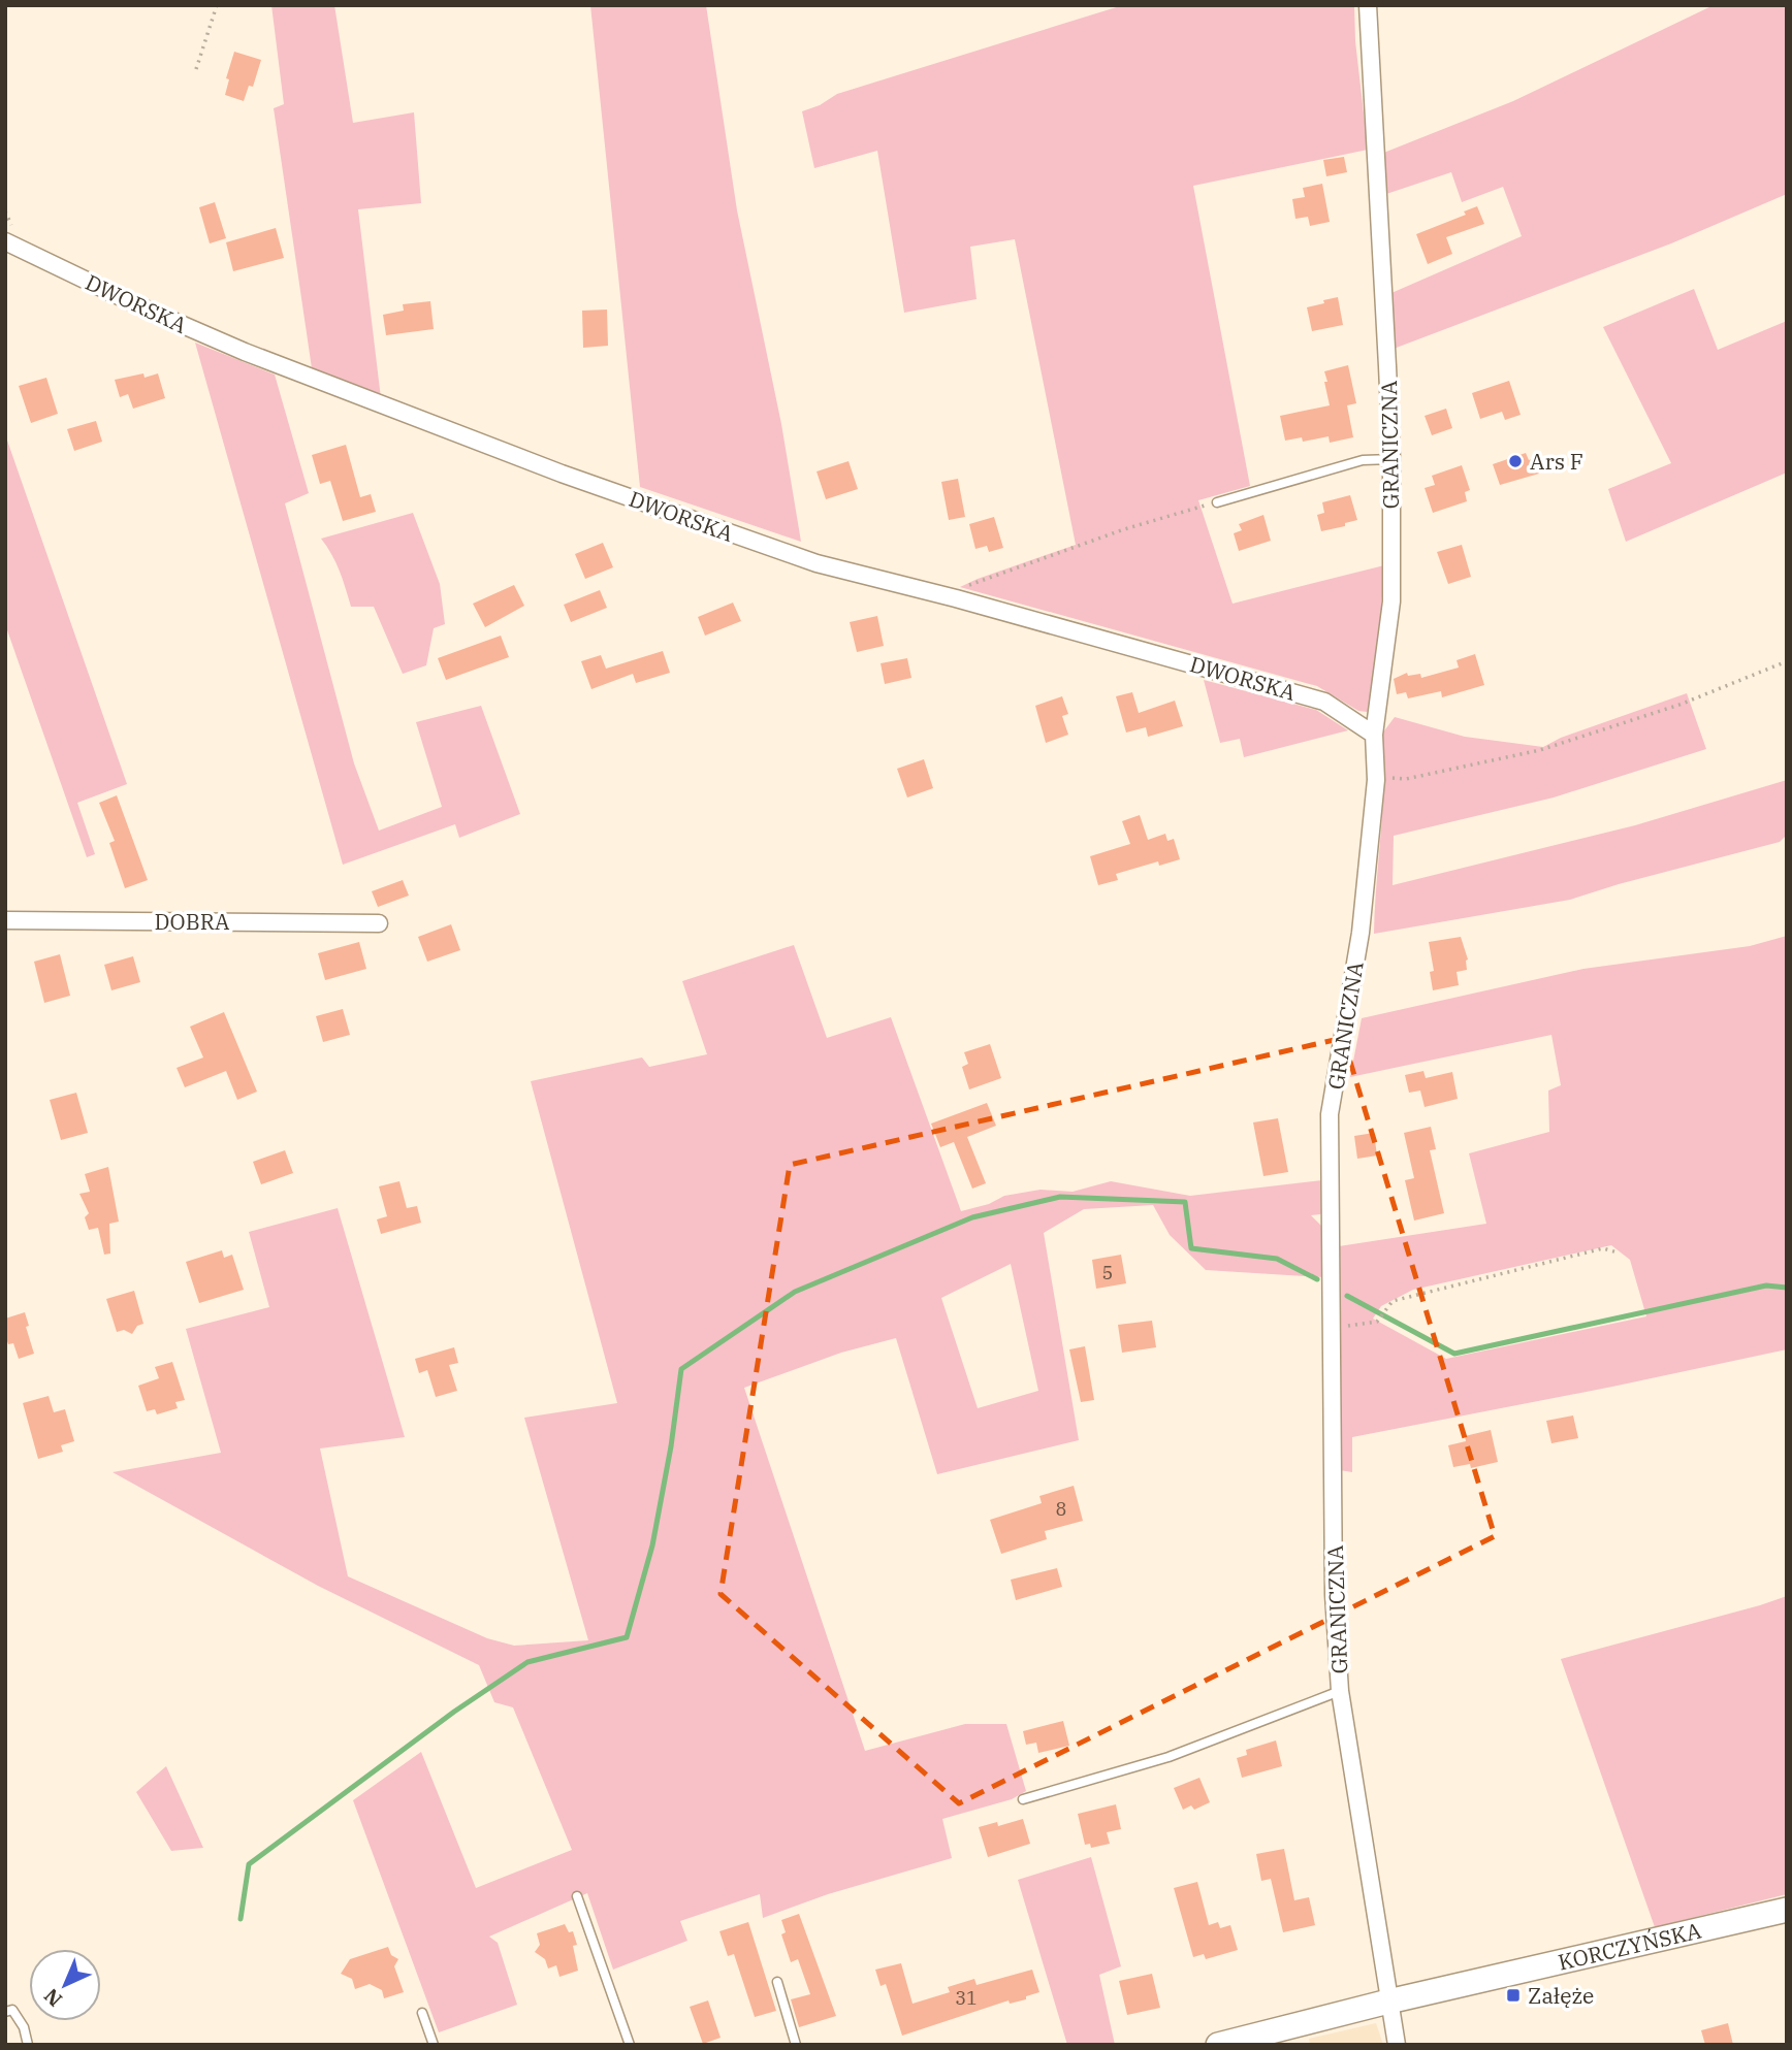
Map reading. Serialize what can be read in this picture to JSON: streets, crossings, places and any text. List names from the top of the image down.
{
  "streets": {
    "main road": ["KORCZYŃSKA"],
    "street": ["DWORSKA", "GRANICZNA", "DOBRA"]
  },
  "crossings": [
    ["DWORSKA", "GRANICZNA"],
    ["GRANICZNA", "KORCZYŃSKA"]
  ],
  "places": {
    "other": ["Ars F"],
    "transit": ["Załęże"]
  },
  "house_numbers": ["5", "8", "31"],
  "north": "bottom left"
}
